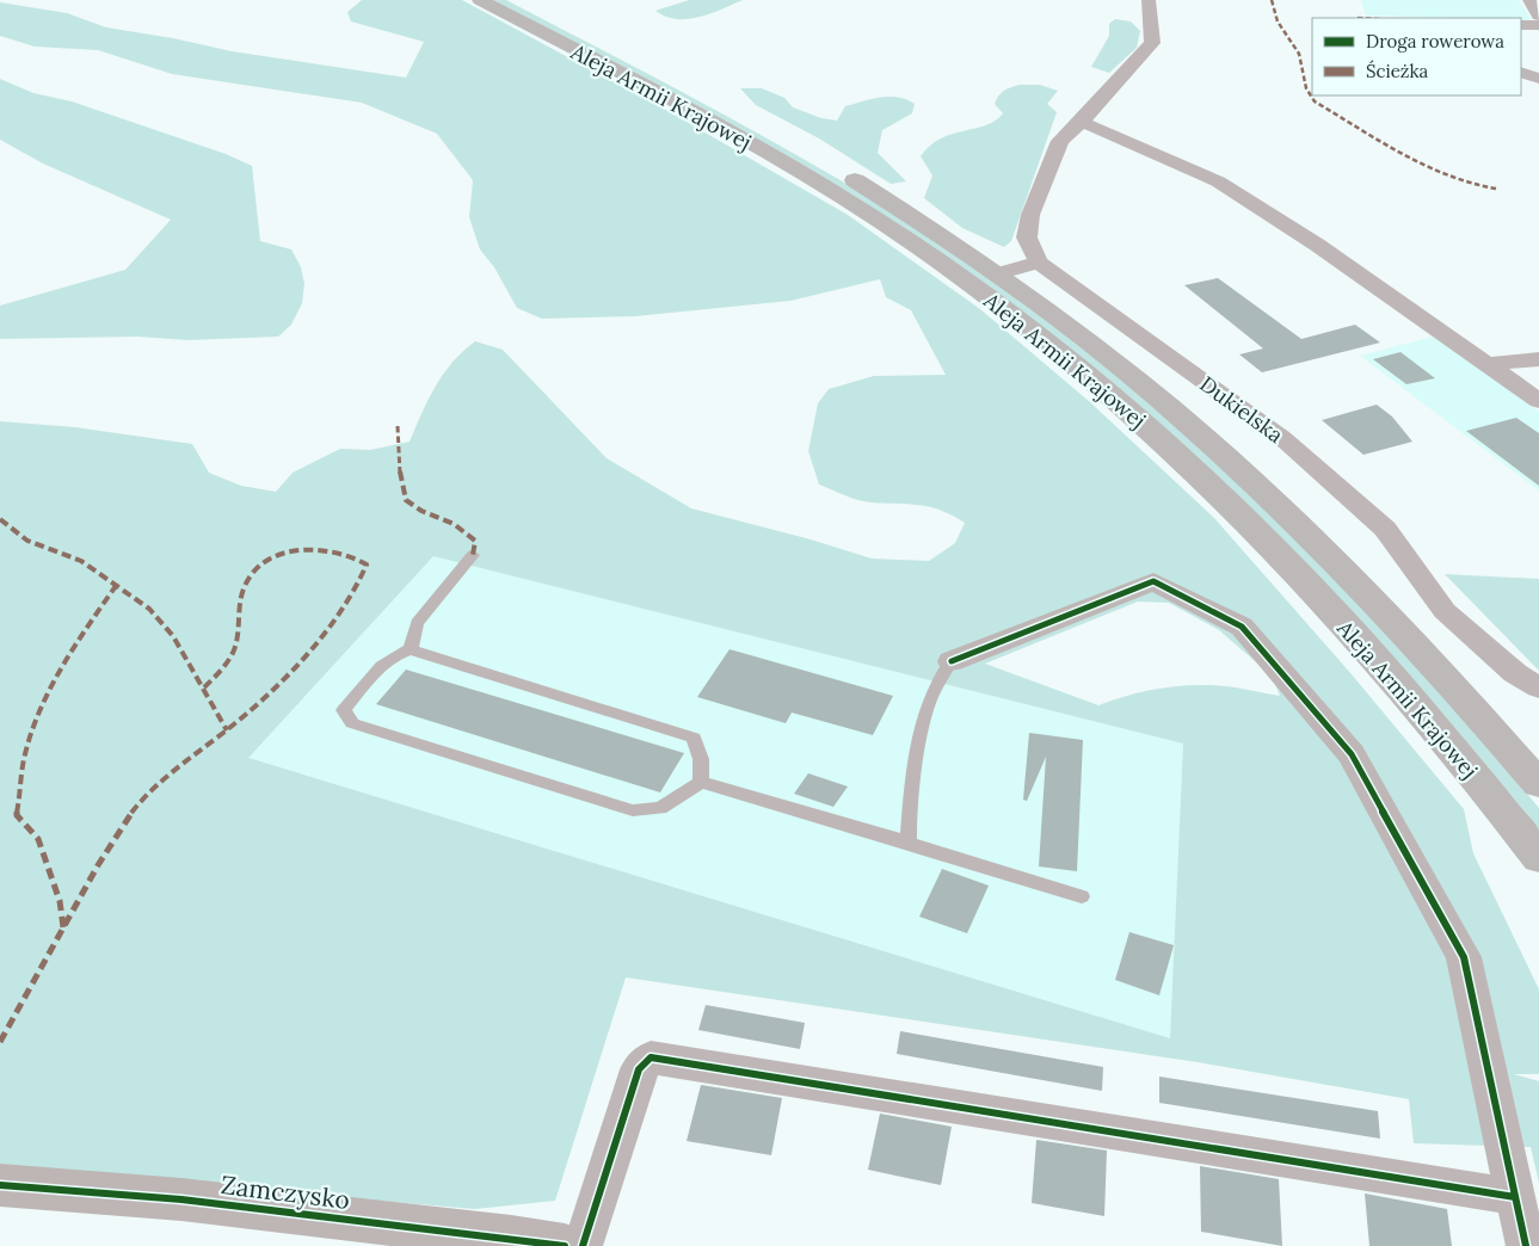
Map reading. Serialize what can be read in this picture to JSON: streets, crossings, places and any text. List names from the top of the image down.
{
  "streets": {
    "main road": ["Aleja Armii Krajowej"],
    "street": ["Dukielska", "Zamczysko"]
  },
  "legend": ["Droga rowerowa", "Ścieżka"]
}
